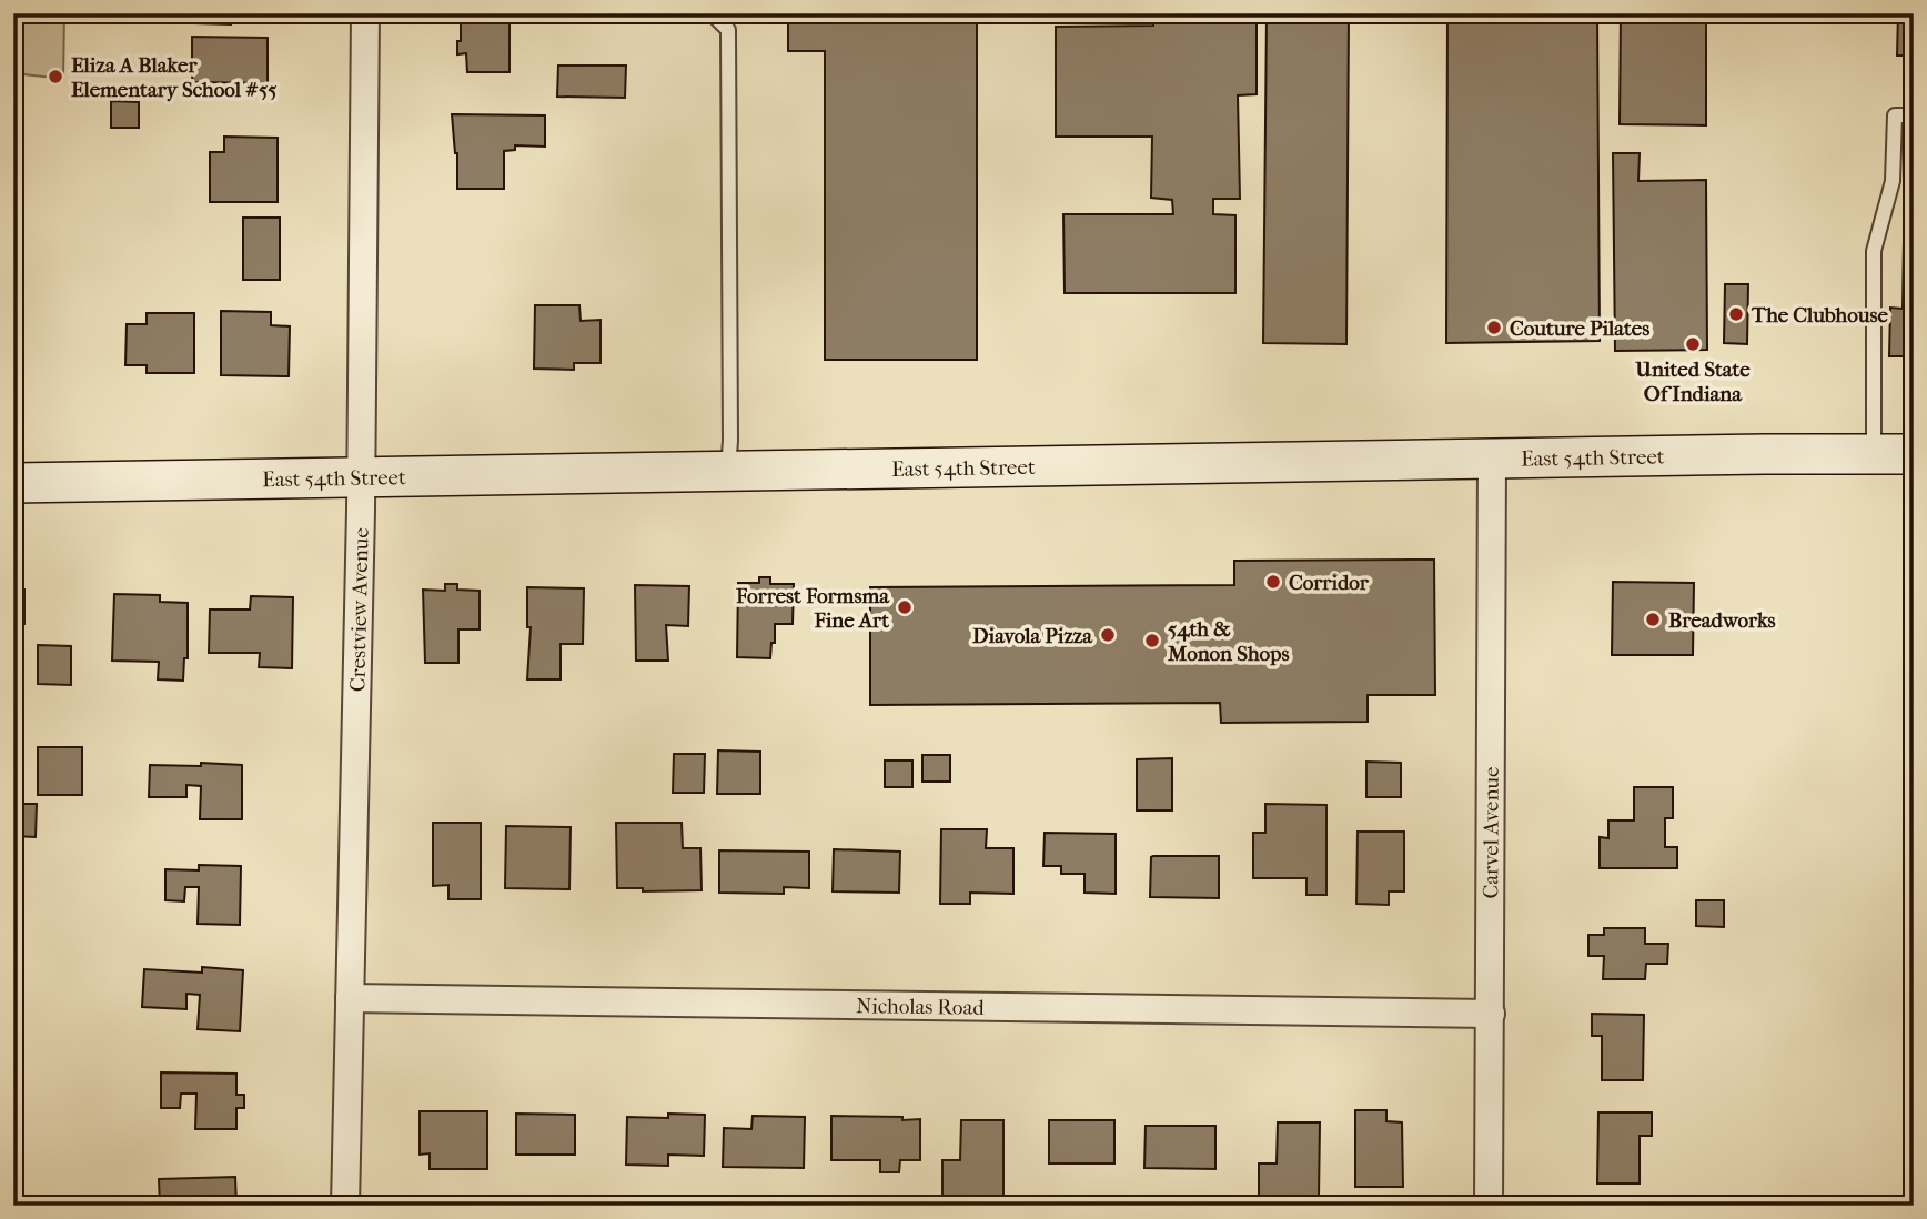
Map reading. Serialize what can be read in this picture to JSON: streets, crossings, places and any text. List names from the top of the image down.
{
  "streets": {
    "street": [
      "East 54th Street",
      "Crestview Avenue",
      "Carvel Avenue",
      "Nicholas Road"
    ]
  },
  "crossings": [
    ["East 54th Street", "Crestview Avenue"],
    ["East 54th Street", "Carvel Avenue"],
    ["Crestview Avenue", "Nicholas Road"],
    ["Carvel Avenue", "Nicholas Road"]
  ],
  "places": [
    "Eliza A Blaker Elementary School #55",
    "The Clubhouse",
    "Couture Pilates",
    "United State Of Indiana",
    "Corridor",
    "Forrest Formsma Fine Art",
    "Breadworks",
    "Diavola Pizza",
    "54th & Monon Shops"
  ]
}
